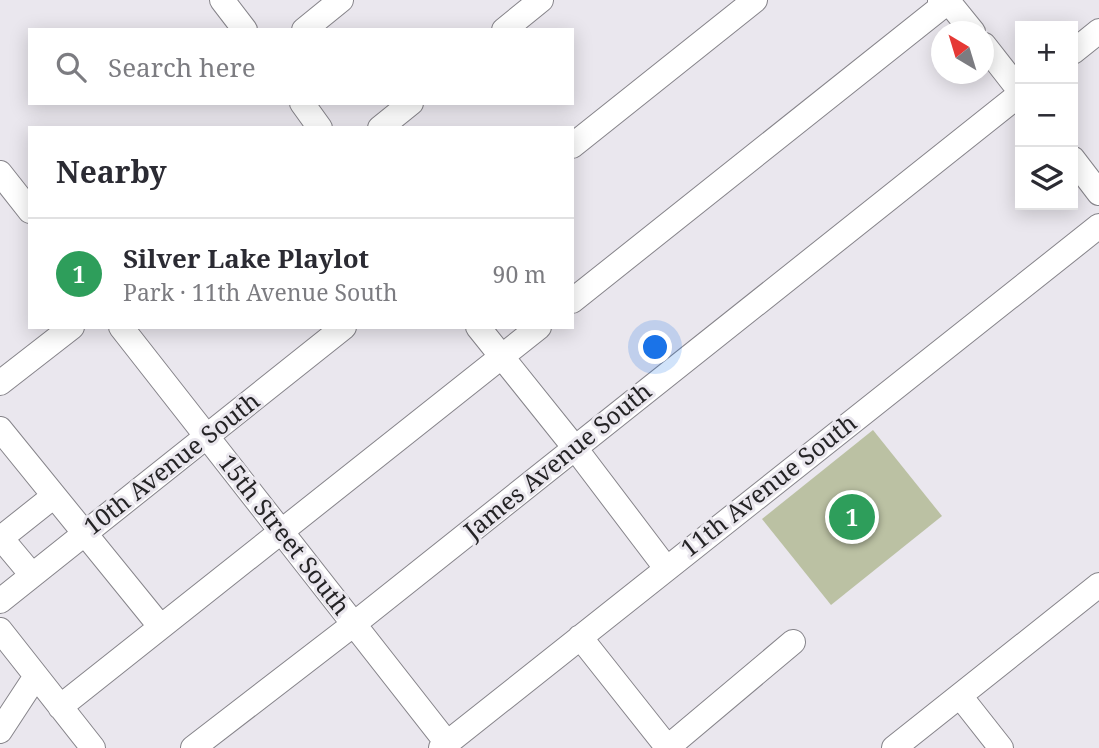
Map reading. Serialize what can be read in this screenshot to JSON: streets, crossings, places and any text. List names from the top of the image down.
{
  "streets": {
    "street": [
      "James Avenue South",
      "10th Avenue South",
      "11th Avenue South",
      "15th Street South"
    ]
  },
  "crossings": [
    ["James Avenue South", "15th Street South"],
    ["10th Avenue South", "15th Street South"],
    ["11th Avenue South", "15th Street South"]
  ],
  "north": "top left",
  "page": {
    "map_buttons": ["+", "−"],
    "search": "Search here",
    "heading": "Nearby",
    "list": [
      {
        "mark": "1",
        "name": "Silver Lake Playlot",
        "note": "Park · 11th Avenue South",
        "value": "90 m"
      }
    ],
    "pins": "1"
  }
}
